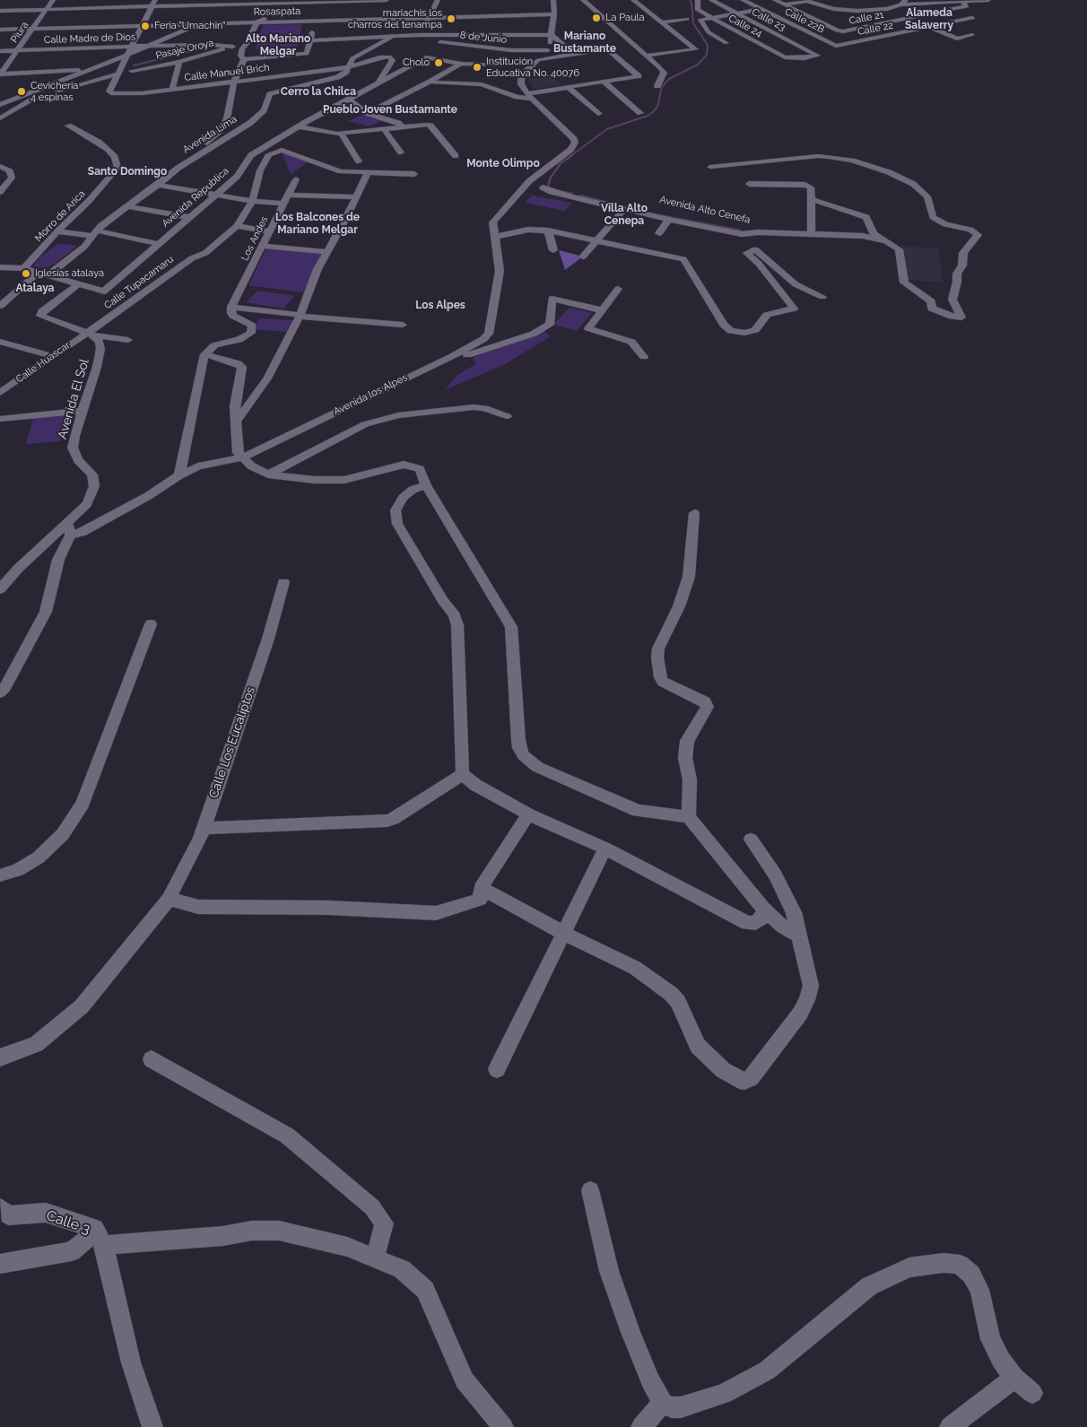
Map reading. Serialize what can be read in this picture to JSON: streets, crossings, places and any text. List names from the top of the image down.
{
  "streets": {
    "street": [
      "Rosaspata",
      "Calle 21",
      "Calle 23",
      "Calle 22B",
      "Calle 24",
      "Calle 22",
      "Piura",
      "8 de Junio",
      "Calle Madre de Dios",
      "Pasaje Oroya",
      "Calle Manuel Brich",
      "Avenida Lima",
      "Avenida Republica",
      "Avenida Alto Cenefa",
      "Morro de Arica",
      "Los Andes",
      "Calle Tupacamaru",
      "Calle Huascar",
      "Avenida los Alpes",
      "Avenida El Sol",
      "Calle Los Eucaliptos",
      "Calle 3"
    ]
  },
  "crossings": [
    ["Rosaspata", "Piura"],
    ["Calle 23", "Calle 24"],
    ["Calle 22B", "Calle 22"],
    ["Piura", "Calle Madre de Dios"],
    ["Calle Madre de Dios", "Pasaje Oroya"],
    ["Calle Manuel Brich", "Avenida Lima"],
    ["Calle Manuel Brich", "Avenida Republica"],
    ["Avenida Lima", "Avenida Republica"],
    ["Avenida Alto Cenefa", "Avenida los Alpes"],
    ["Calle Tupacamaru", "Calle Huascar"],
    ["Calle Tupacamaru", "Avenida El Sol"],
    ["Calle Huascar", "Avenida El Sol"]
  ],
  "districts": [
    "Alameda Salaverry",
    "Mariano Bustamante",
    "Alto Mariano Melgar",
    "Cerro la Chilca",
    "Pueblo Joven Bustamante",
    "Monte Olimpo",
    "Santo Domingo",
    "Villa Alto Cenepa",
    "Los Balcones de Mariano Melgar",
    "Atalaya",
    "Los Alpes"
  ],
  "places": [
    "La Paula",
    "mariachis los charros del tenampa",
    "Feria \"Umachiri\"",
    "Cholo",
    "Institución Educativa No. 40076",
    "Cevicheria 4 espinas",
    "Iglesias atalaya"
  ]
}
